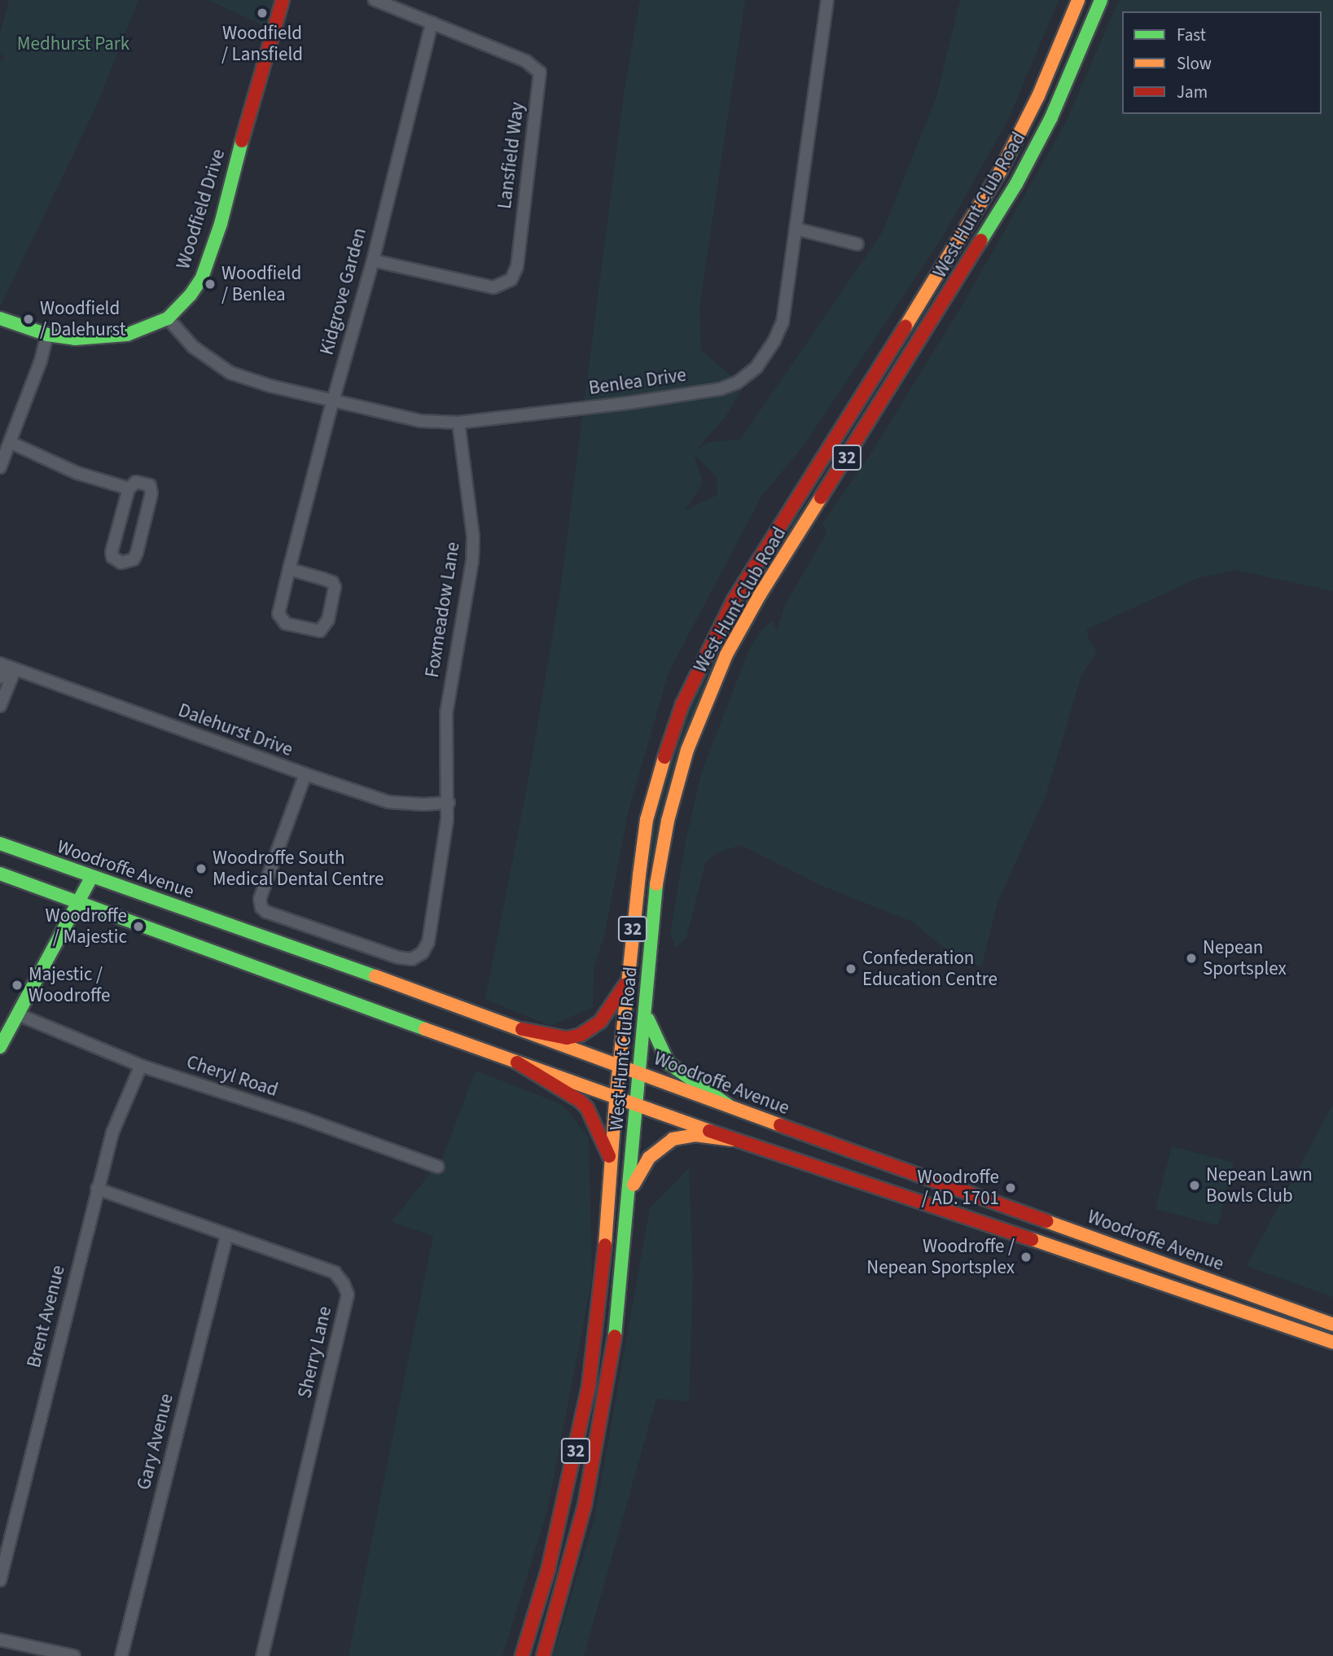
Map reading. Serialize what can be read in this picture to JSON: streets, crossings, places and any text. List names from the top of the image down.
{
  "streets": {
    "main road": [
      "West Hunt Club Road",
      "Woodfield Drive",
      "32",
      "Woodroffe Avenue"
    ],
    "street": [
      "Lansfield Way",
      "Kidgrove Garden",
      "Benlea Drive",
      "Foxmeadow Lane",
      "Dalehurst Drive",
      "Cheryl Road",
      "Brent Avenue",
      "Sherry Lane",
      "Gary Avenue"
    ]
  },
  "crossings": [
    ["Lansfield Way", "Kidgrove Garden"],
    ["West Hunt Club Road", "Woodroffe Avenue"],
    ["Woodfield Drive", "Benlea Drive"],
    ["Kidgrove Garden", "Benlea Drive"],
    ["Benlea Drive", "Foxmeadow Lane"],
    ["Foxmeadow Lane", "Dalehurst Drive"],
    ["Cheryl Road", "Brent Avenue"],
    ["Brent Avenue", "Sherry Lane"],
    ["Sherry Lane", "Gary Avenue"]
  ],
  "parks": ["Medhurst Park"],
  "places": [
    "Woodfield / Lansfield",
    "Woodfield / Benlea",
    "Woodfield / Dalehurst",
    "Woodroffe South Medical Dental Centre",
    "Woodroffe / Majestic",
    "Nepean Sportsplex",
    "Confederation Education Centre",
    "Majestic / Woodroffe",
    "Nepean Lawn Bowls Club",
    "Woodroffe / AD. 1701",
    "Woodroffe / Nepean Sportsplex"
  ],
  "legend": ["Fast", "Slow", "Jam"]
}
